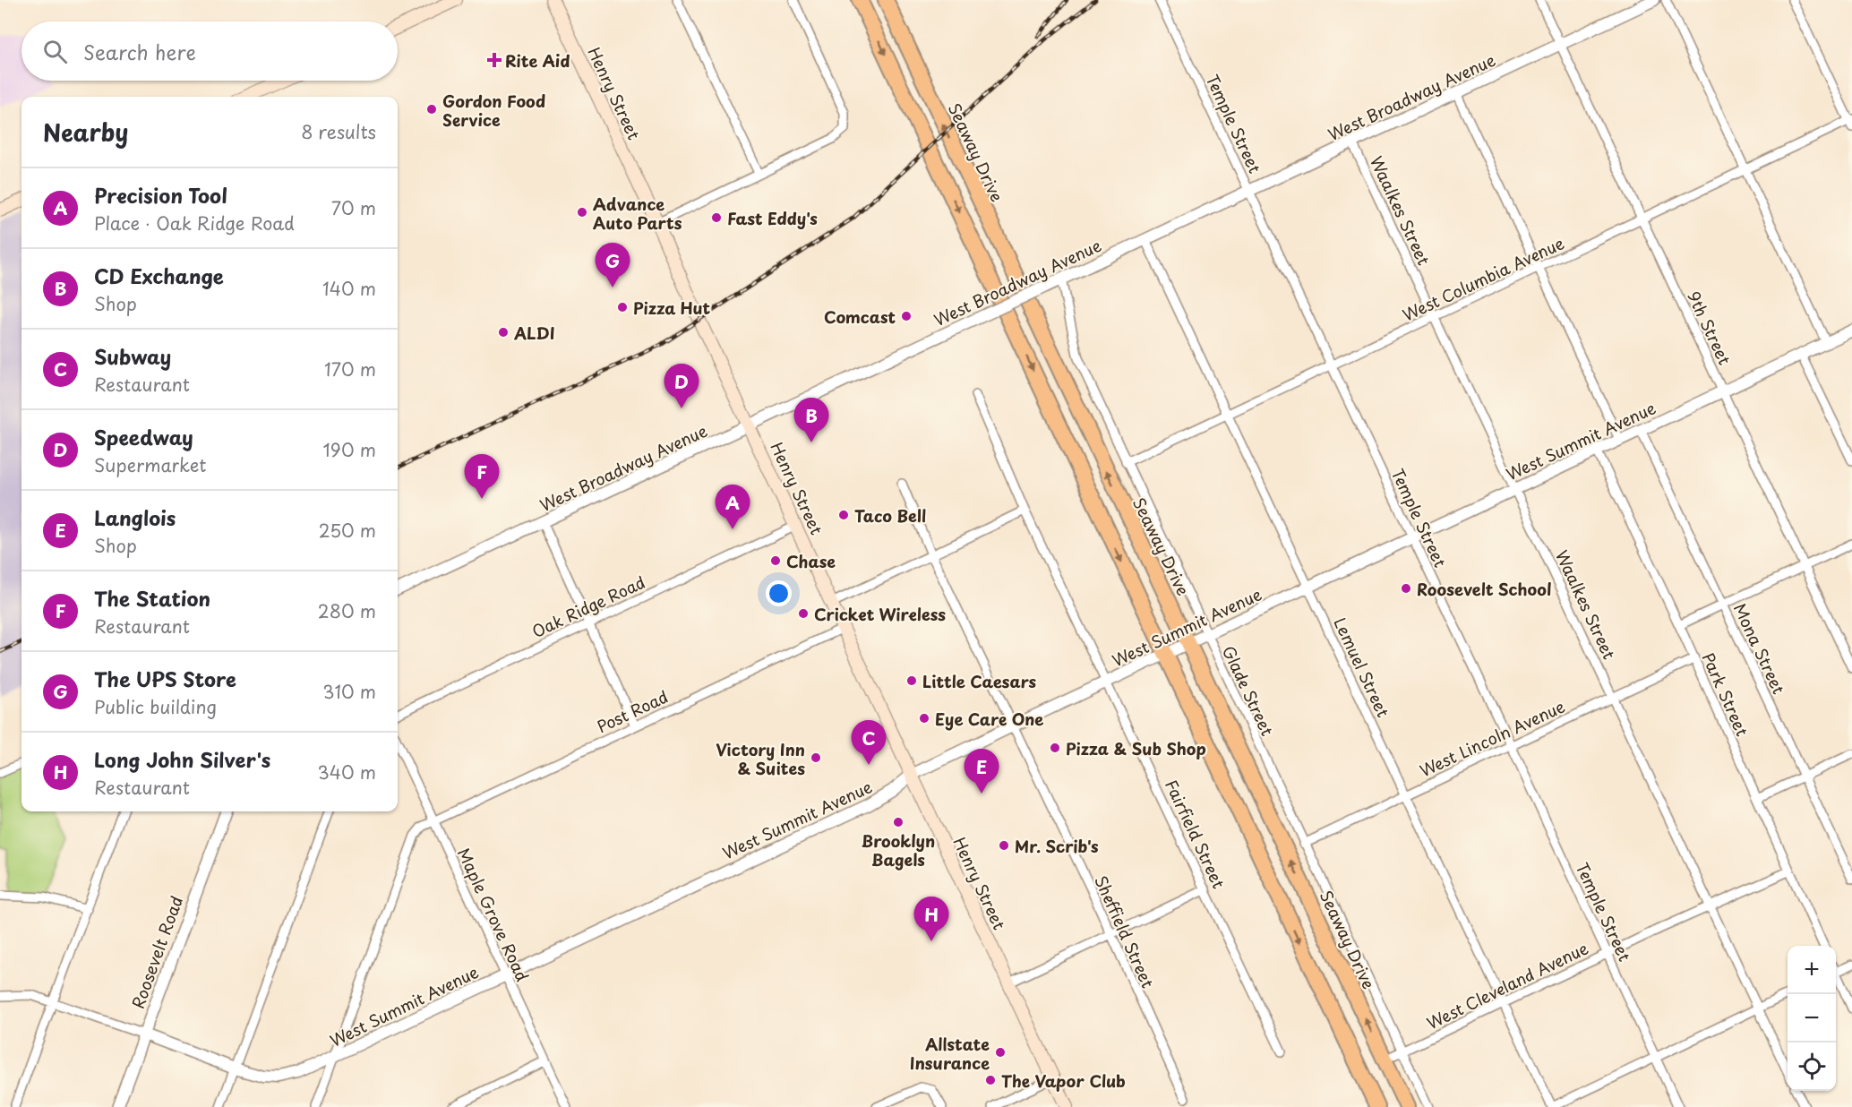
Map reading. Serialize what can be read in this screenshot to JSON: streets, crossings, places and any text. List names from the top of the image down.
{
  "streets": {
    "highway": ["Seaway Drive"],
    "main road": ["Henry Street"],
    "street": [
      "West Broadway Avenue",
      "Temple Street",
      "Waalkes Street",
      "West Columbia Avenue",
      "9th Street",
      "West Summit Avenue",
      "Oak Ridge Road",
      "Mona Street",
      "Lemuel Street",
      "Glade Street",
      "Park Street",
      "Post Road",
      "West Lincoln Avenue",
      "Fairfield Street",
      "Maple Grove Road",
      "Sheffield Street",
      "Roosevelt Road",
      "West Cleveland Avenue"
    ]
  },
  "crossings": [
    ["Henry Street", "West Broadway Avenue"],
    ["Henry Street", "West Summit Avenue"],
    ["Henry Street", "Oak Ridge Road"],
    ["Henry Street", "Post Road"],
    ["West Broadway Avenue", "Temple Street"],
    ["West Broadway Avenue", "Waalkes Street"],
    ["West Broadway Avenue", "9th Street"],
    ["West Broadway Avenue", "Lemuel Street"],
    ["West Broadway Avenue", "Glade Street"],
    ["Temple Street", "West Columbia Avenue"],
    ["Temple Street", "West Summit Avenue"],
    ["Temple Street", "West Lincoln Avenue"],
    ["Temple Street", "West Cleveland Avenue"],
    ["Seaway Drive", "West Summit Avenue"],
    ["Seaway Drive", "West Cleveland Avenue"],
    ["Waalkes Street", "West Columbia Avenue"],
    ["Waalkes Street", "West Summit Avenue"],
    ["Waalkes Street", "West Lincoln Avenue"],
    ["Waalkes Street", "West Cleveland Avenue"],
    ["West Columbia Avenue", "9th Street"],
    ["West Columbia Avenue", "Lemuel Street"],
    ["West Columbia Avenue", "Glade Street"],
    ["9th Street", "West Summit Avenue"],
    ["West Summit Avenue", "Mona Street"],
    ["West Summit Avenue", "Lemuel Street"],
    ["West Summit Avenue", "Glade Street"],
    ["West Summit Avenue", "Park Street"],
    ["West Summit Avenue", "Post Road"],
    ["West Summit Avenue", "Fairfield Street"],
    ["West Summit Avenue", "Maple Grove Road"],
    ["West Summit Avenue", "Sheffield Street"],
    ["West Summit Avenue", "Roosevelt Road"],
    ["Lemuel Street", "West Lincoln Avenue"],
    ["Lemuel Street", "West Cleveland Avenue"],
    ["Glade Street", "West Lincoln Avenue"],
    ["Glade Street", "West Cleveland Avenue"],
    ["Park Street", "West Lincoln Avenue"],
    ["Park Street", "West Cleveland Avenue"],
    ["Post Road", "Maple Grove Road"]
  ],
  "places": {
    "health": ["Rite Aid"],
    "other": [
      "Gordon Food Service",
      "Advance Auto Parts",
      "Fast Eddy's",
      "Pizza Hut",
      "Comcast",
      "ALDI",
      "Taco Bell",
      "Chase",
      "Roosevelt School",
      "Cricket Wireless",
      "Little Caesars",
      "Eye Care One",
      "Pizza & Sub Shop",
      "Victory Inn & Suites",
      "Brooklyn Bagels",
      "Mr. Scrib's",
      "Allstate Insurance",
      "The Vapor Club"
    ]
  },
  "page": {
    "search": "Search here",
    "heading": ["Nearby", "8 results"],
    "list": [
      {
        "mark": "A",
        "name": "Precision Tool",
        "note": "Place · Oak Ridge Road",
        "value": "70 m"
      },
      {
        "mark": "B",
        "name": "CD Exchange",
        "note": "Shop",
        "value": "140 m"
      },
      {
        "mark": "C",
        "name": "Subway",
        "note": "Restaurant",
        "value": "170 m"
      },
      {
        "mark": "D",
        "name": "Speedway",
        "note": "Supermarket",
        "value": "190 m"
      },
      {
        "mark": "E",
        "name": "Langlois",
        "note": "Shop",
        "value": "250 m"
      },
      {
        "mark": "F",
        "name": "The Station",
        "note": "Restaurant",
        "value": "280 m"
      },
      {
        "mark": "G",
        "name": "The UPS Store",
        "note": "Public building",
        "value": "310 m"
      },
      {
        "mark": "H",
        "name": "Long John Silver's",
        "note": "Restaurant",
        "value": "340 m"
      }
    ],
    "pins": [
      "G",
      "D",
      "B",
      "F",
      "A",
      "C",
      "E",
      "H"
    ],
    "map_buttons": ["+", "−"]
  }
}
